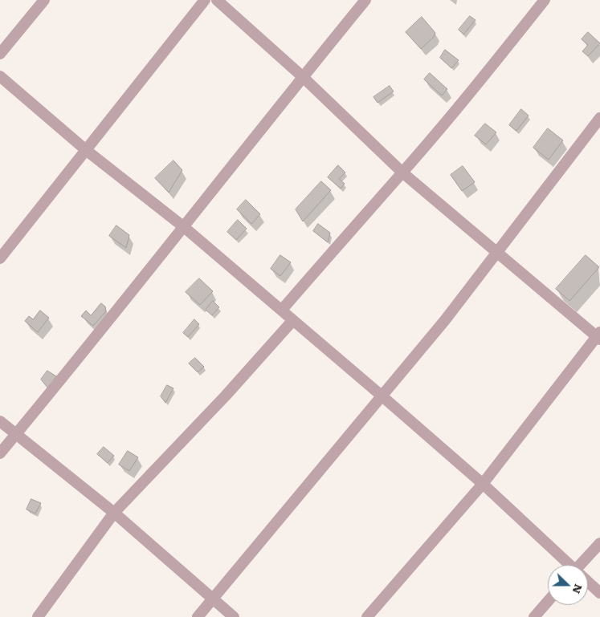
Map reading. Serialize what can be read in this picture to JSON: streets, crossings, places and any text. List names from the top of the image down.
{
  "north": "right"
}
